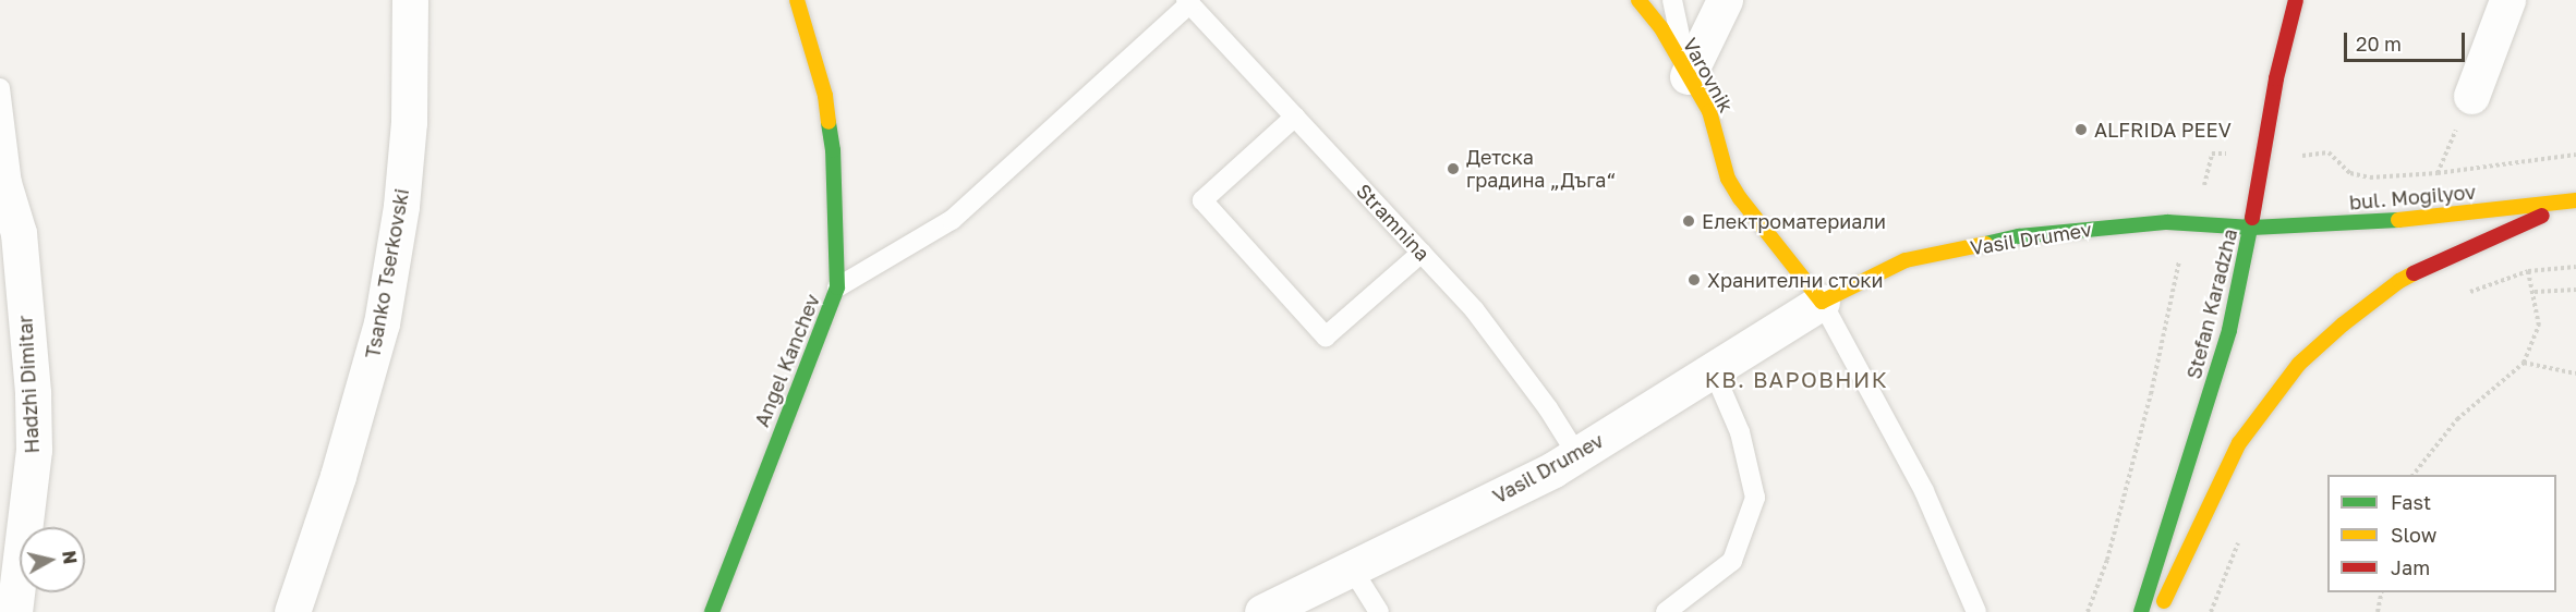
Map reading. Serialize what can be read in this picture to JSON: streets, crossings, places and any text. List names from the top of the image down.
{
  "streets": {
    "street": [
      "Varovnik",
      "bul. Mogilyov",
      "Vasil Drumev",
      "Tsanko Tserkovski",
      "Stefan Karadzha",
      "Angel Kanchev",
      "Hadzhi Dimitar"
    ],
    "lane": ["Stramnina"]
  },
  "crossings": [
    ["Varovnik", "Vasil Drumev"],
    ["bul. Mogilyov", "Vasil Drumev"],
    ["bul. Mogilyov", "Stefan Karadzha"],
    ["Stramnina", "Vasil Drumev"],
    ["Stramnina", "Angel Kanchev"],
    ["Vasil Drumev", "Stefan Karadzha"]
  ],
  "districts": ["КВ. ВАРОВНИК"],
  "places": [
    "ALFRIDA PEEV",
    "Детска градина „Дъга“",
    "Електроматериали",
    "Хранителни стоки"
  ],
  "legend": ["Fast", "Slow", "Jam"],
  "scale_bar": "20 m",
  "north": "right"
}
